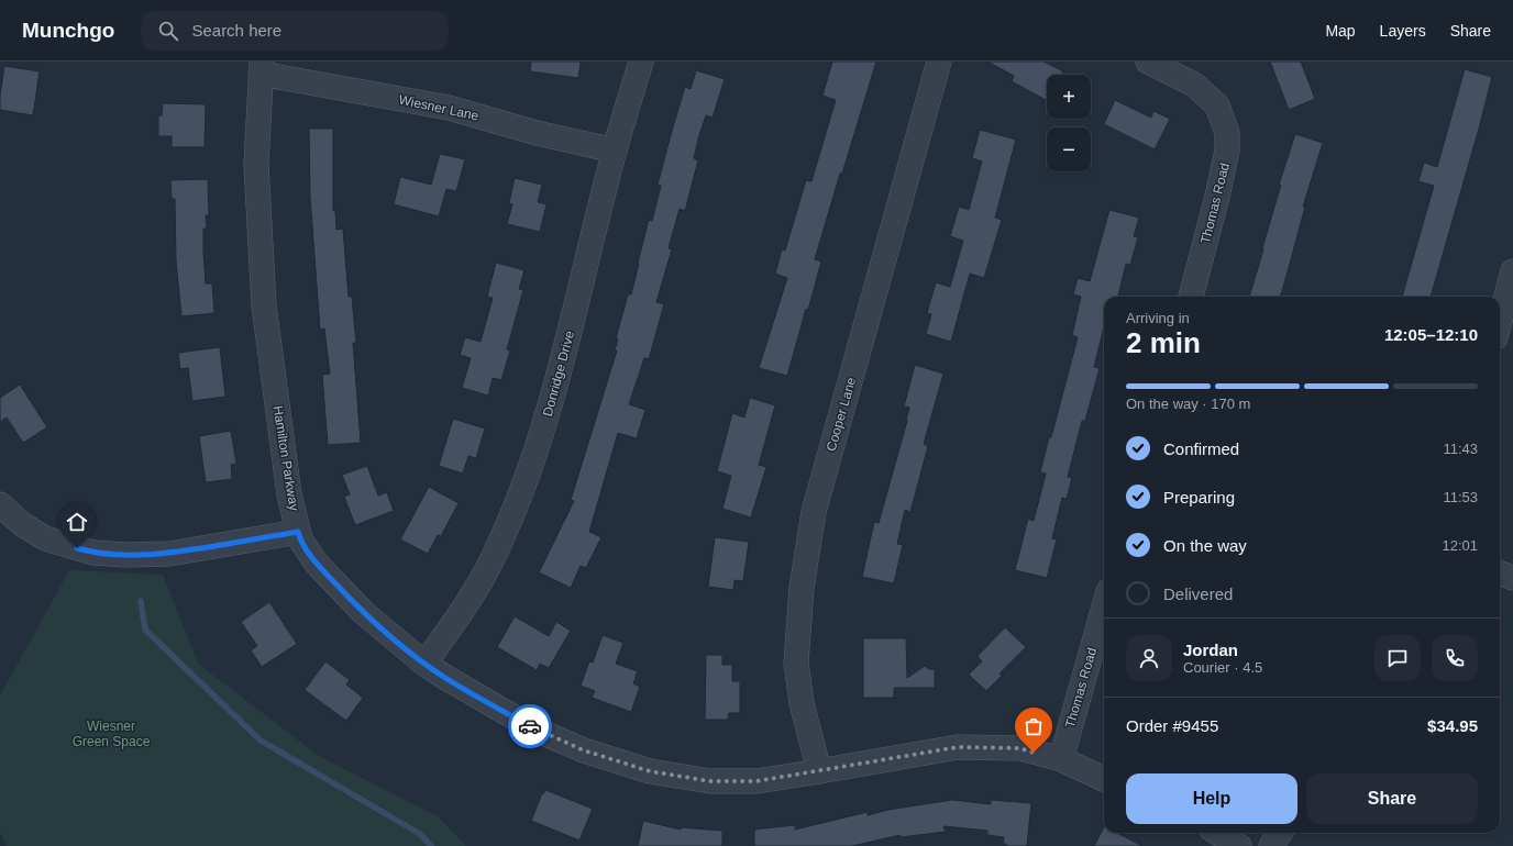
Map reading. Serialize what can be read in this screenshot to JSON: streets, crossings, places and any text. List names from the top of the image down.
{
  "streets": {
    "street": [
      "Wiesner Lane",
      "Thomas Road",
      "Donridge Drive",
      "Cooper Lane",
      "Hamilton Parkway"
    ]
  },
  "crossings": [
    ["Wiesner Lane", "Donridge Drive"],
    ["Wiesner Lane", "Hamilton Parkway"],
    ["Thomas Road", "Hamilton Parkway"],
    ["Donridge Drive", "Hamilton Parkway"],
    ["Cooper Lane", "Hamilton Parkway"]
  ],
  "parks": ["Wiesner Green Space"],
  "page": {
    "header": "Munchgo",
    "search": "Search here",
    "nav": ["Map", "Layers", "Share"],
    "map_buttons": ["+", "−"],
    "heading": ["2 min", "Arriving in", "12:05–12:10"],
    "panel": [
      "Jordan",
      "Courier · 4.5",
      "Order #9455",
      "$34.95"
    ],
    "bar": "On the way · 170 m",
    "list": [
      ["Confirmed", "11:43"],
      ["Preparing", "11:53"],
      ["On the way", "12:01"],
      "Delivered"
    ],
    "buttons": ["Help", "Share"]
  }
}
